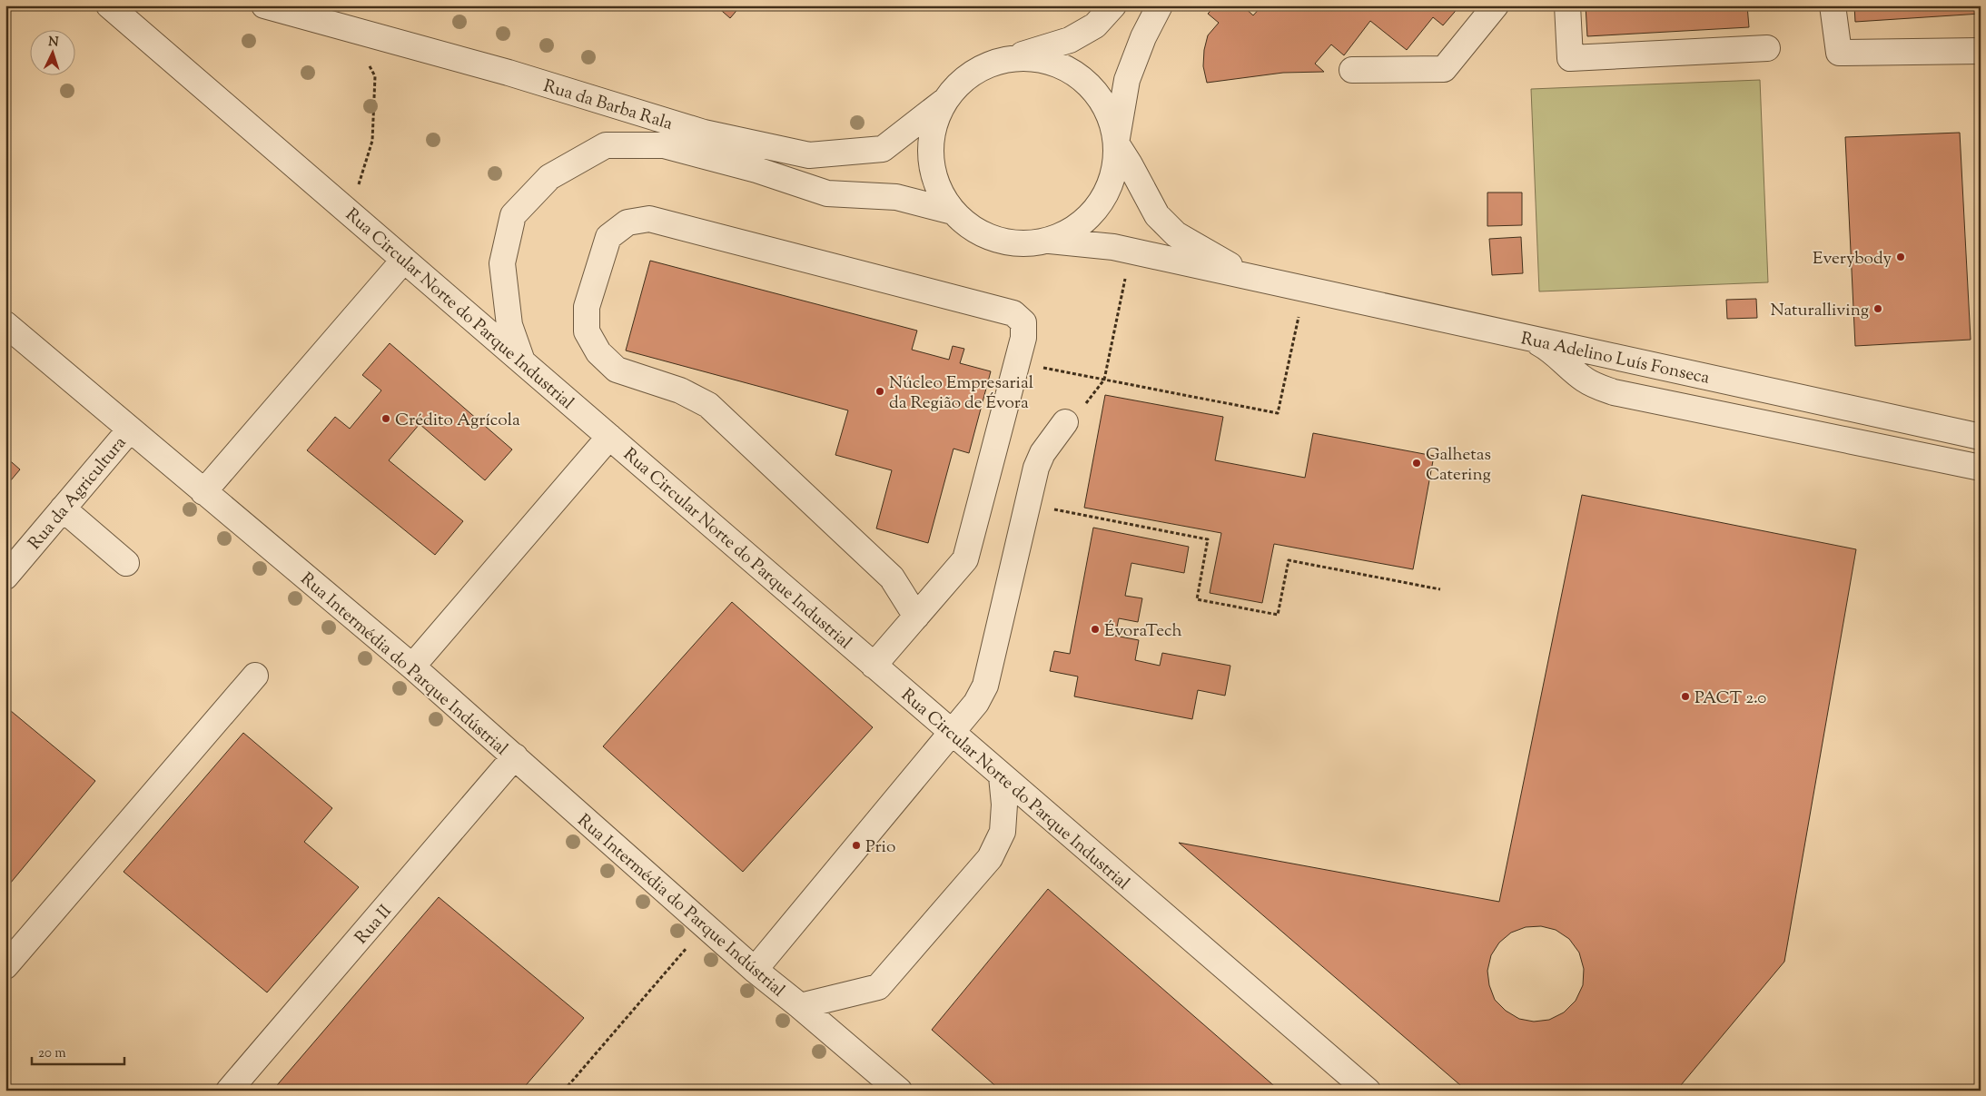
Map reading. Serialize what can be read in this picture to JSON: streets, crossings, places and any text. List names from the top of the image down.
{
  "streets": {
    "street": [
      "Rua da Barba Rala",
      "Rua Circular Norte do Parque Industrial",
      "Rua Adelino Luís Fonseca",
      "Rua da Agricultura",
      "Rua Intermédia do Parque Indústrial",
      "Rua II"
    ]
  },
  "crossings": [
    ["Rua Circular Norte do Parque Industrial", "Rua Intermédia do Parque Indústrial"],
    ["Rua da Agricultura", "Rua Intermédia do Parque Indústrial"],
    ["Rua Intermédia do Parque Indústrial", "Rua II"]
  ],
  "places": [
    "Everybody",
    "Naturalliving",
    "Núcleo Empresarial da Região de Évora",
    "Crédito Agrícola",
    "Galhetas Catering",
    "ÉvoraTech",
    "PACT 2.0",
    "Prio"
  ],
  "scale_bar": "20 m",
  "north": "top"
}
